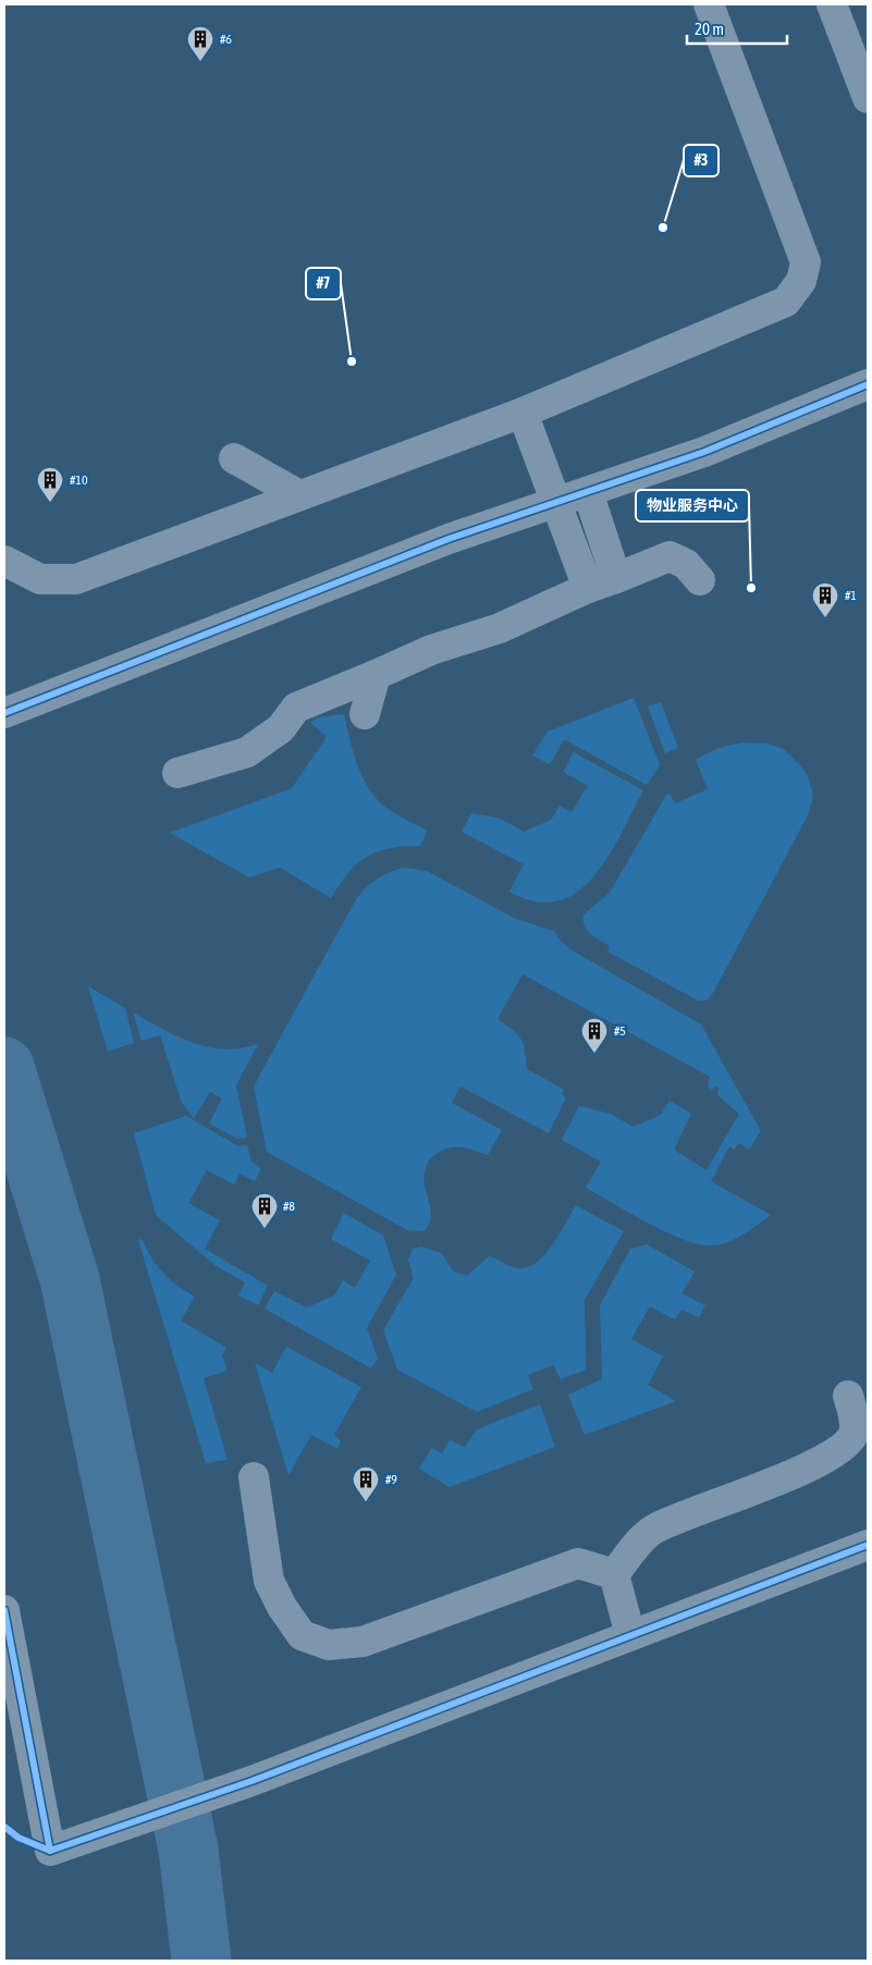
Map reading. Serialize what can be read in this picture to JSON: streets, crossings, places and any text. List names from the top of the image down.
{
  "places": {
    "building": [
      "#6",
      "#10",
      "#1",
      "#5",
      "#8",
      "#9"
    ],
    "other": ["#3", "#7", "物业服务中心"]
  },
  "scale_bar": "20 m"
}
